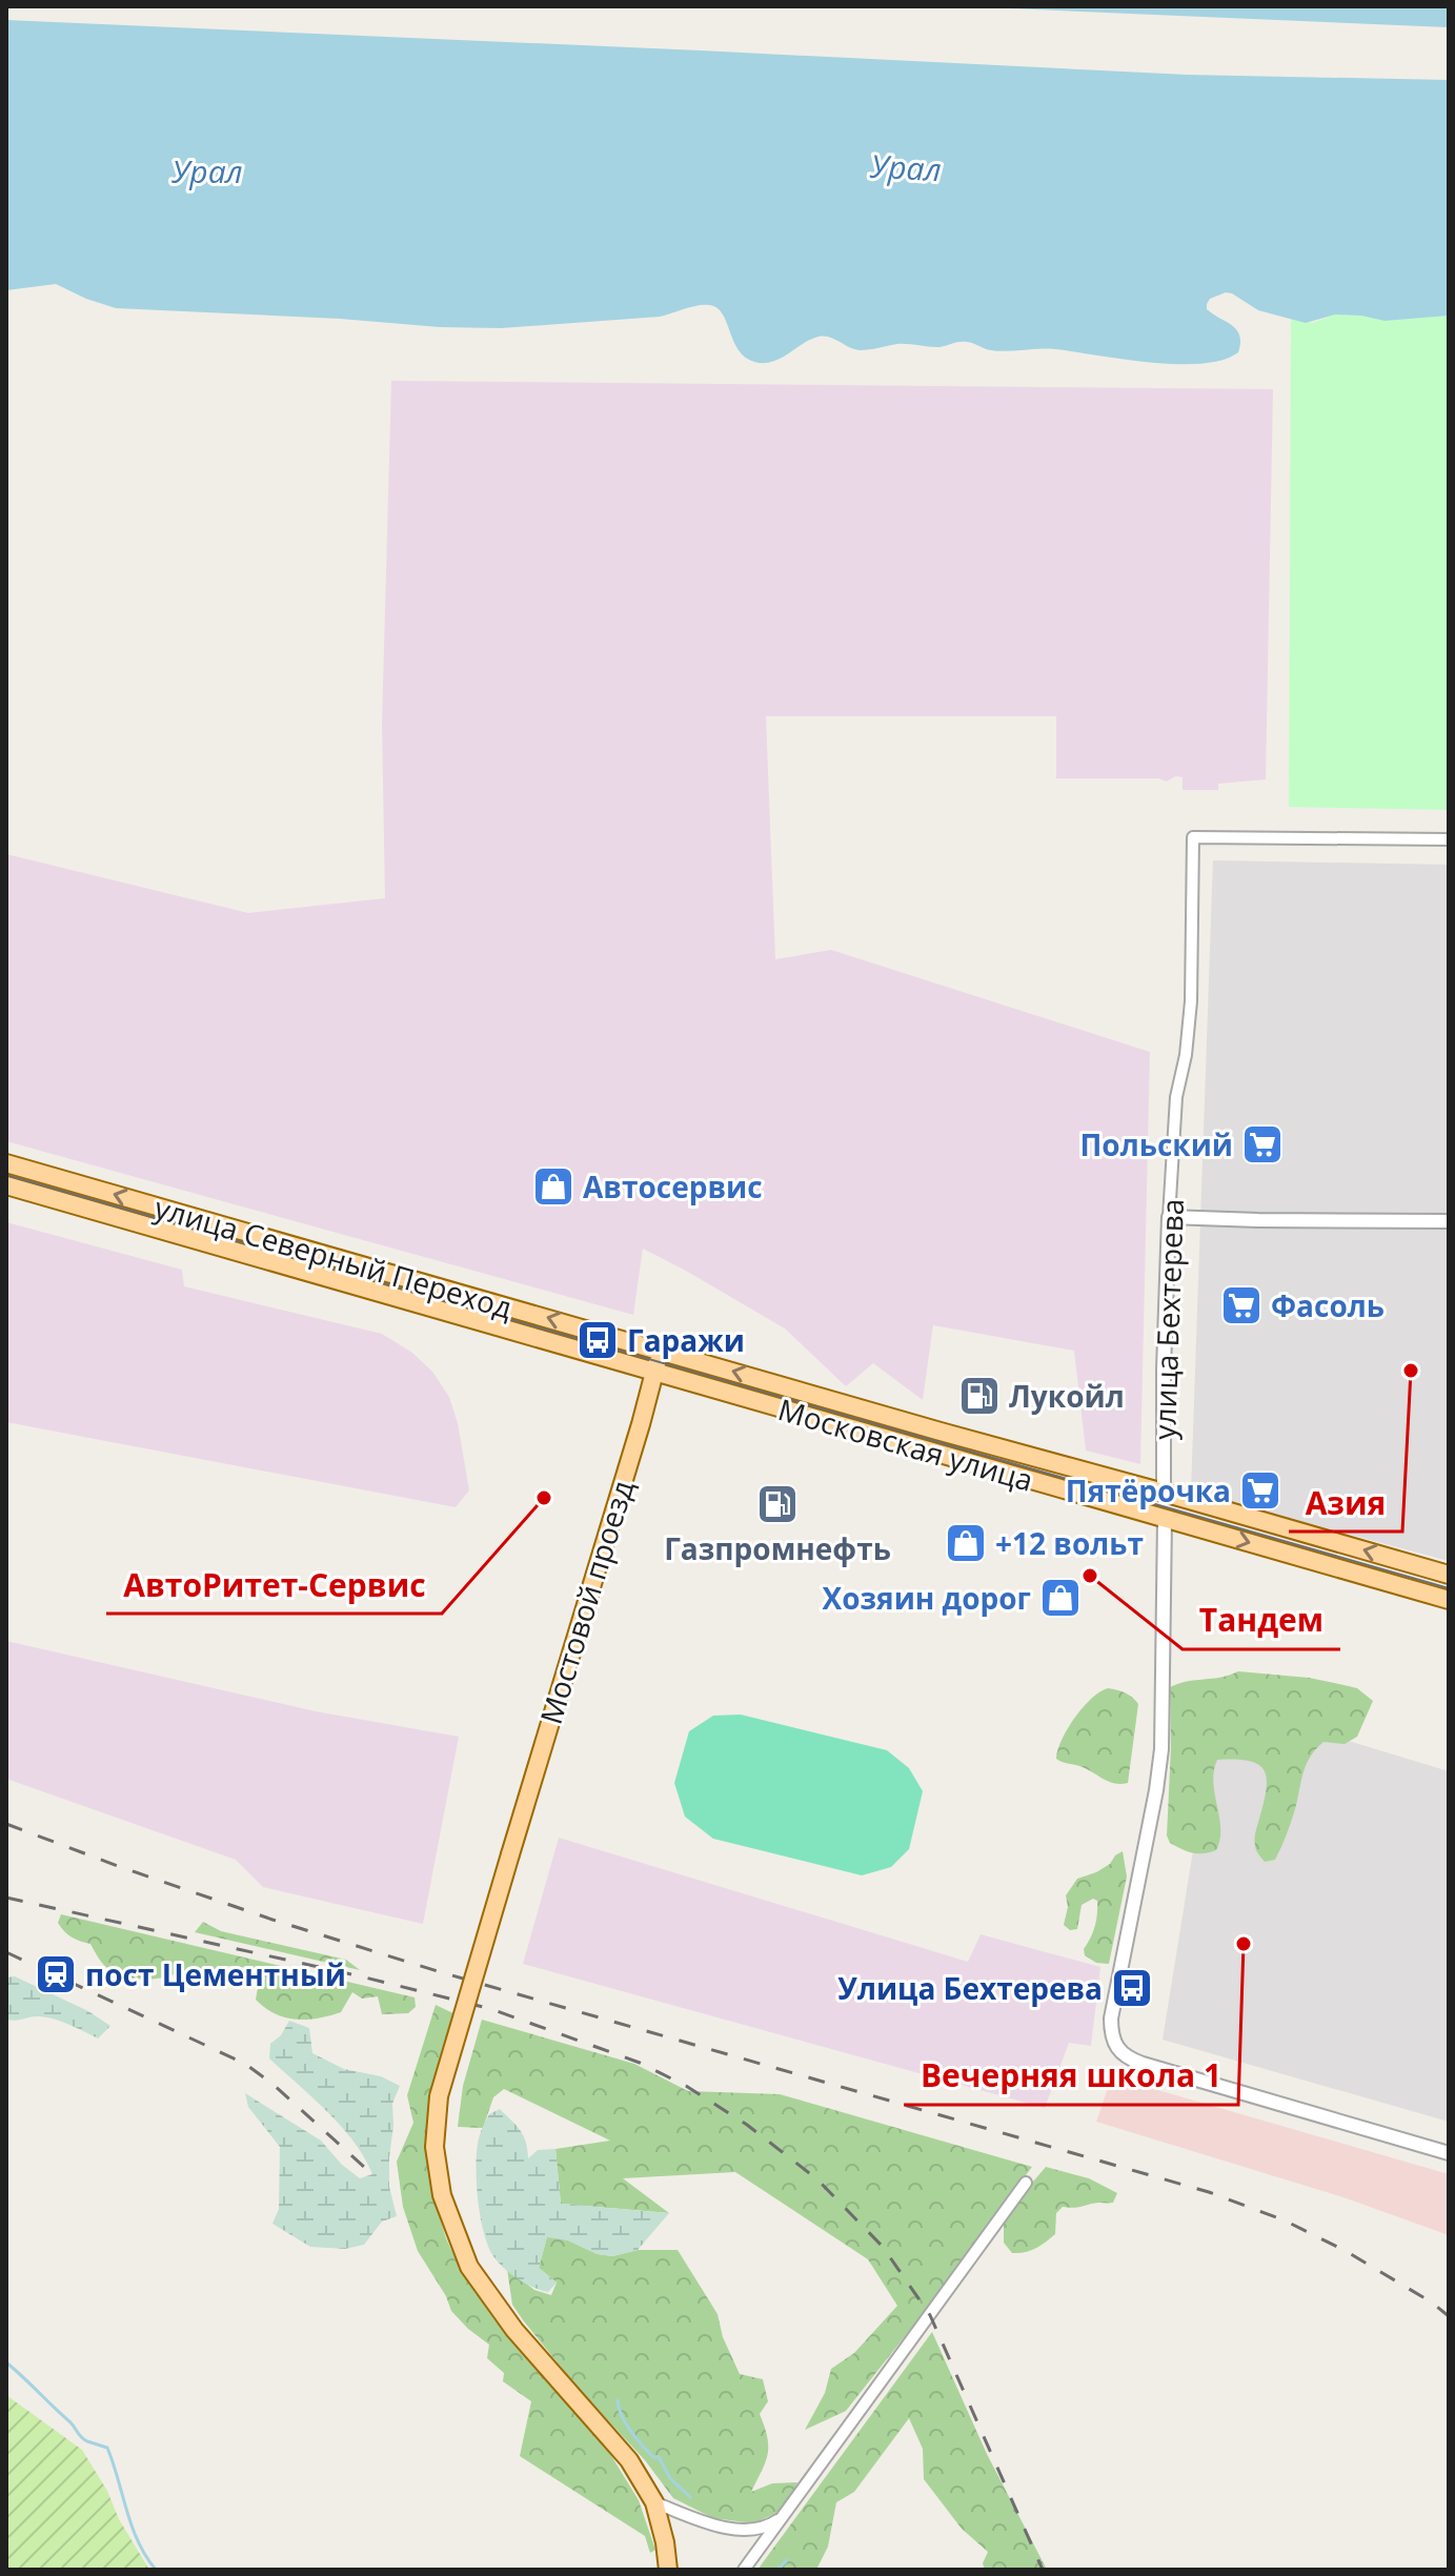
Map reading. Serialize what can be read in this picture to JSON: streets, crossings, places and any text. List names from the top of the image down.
{
  "streets": {
    "main road": [
      "улица Северный Переход",
      "улица Бехтерева",
      "Московская улица",
      "Мостовой проезд"
    ]
  },
  "crossings": [
    ["улица Северный Переход", "Московская улица"],
    ["улица Северный Переход", "Мостовой проезд"],
    ["улица Бехтерева", "Московская улица"],
    ["Московская улица", "Мостовой проезд"]
  ],
  "water": ["Урал"],
  "places": {
    "supermarket": ["Польский", "Фасоль", "Пятёрочка"],
    "shop": ["Автосервис", "+12 вольт", "Хозяин дорог"],
    "bus stop": ["Гаражи", "Улица Бехтерева"],
    "other": [
      "Азия",
      "АвтоРитет-Сервис",
      "Тандем",
      "Вечерняя школа 1"
    ],
    "fuel station": ["Лукойл", "Газпромнефть"],
    "station": ["пост Цементный"]
  }
}
